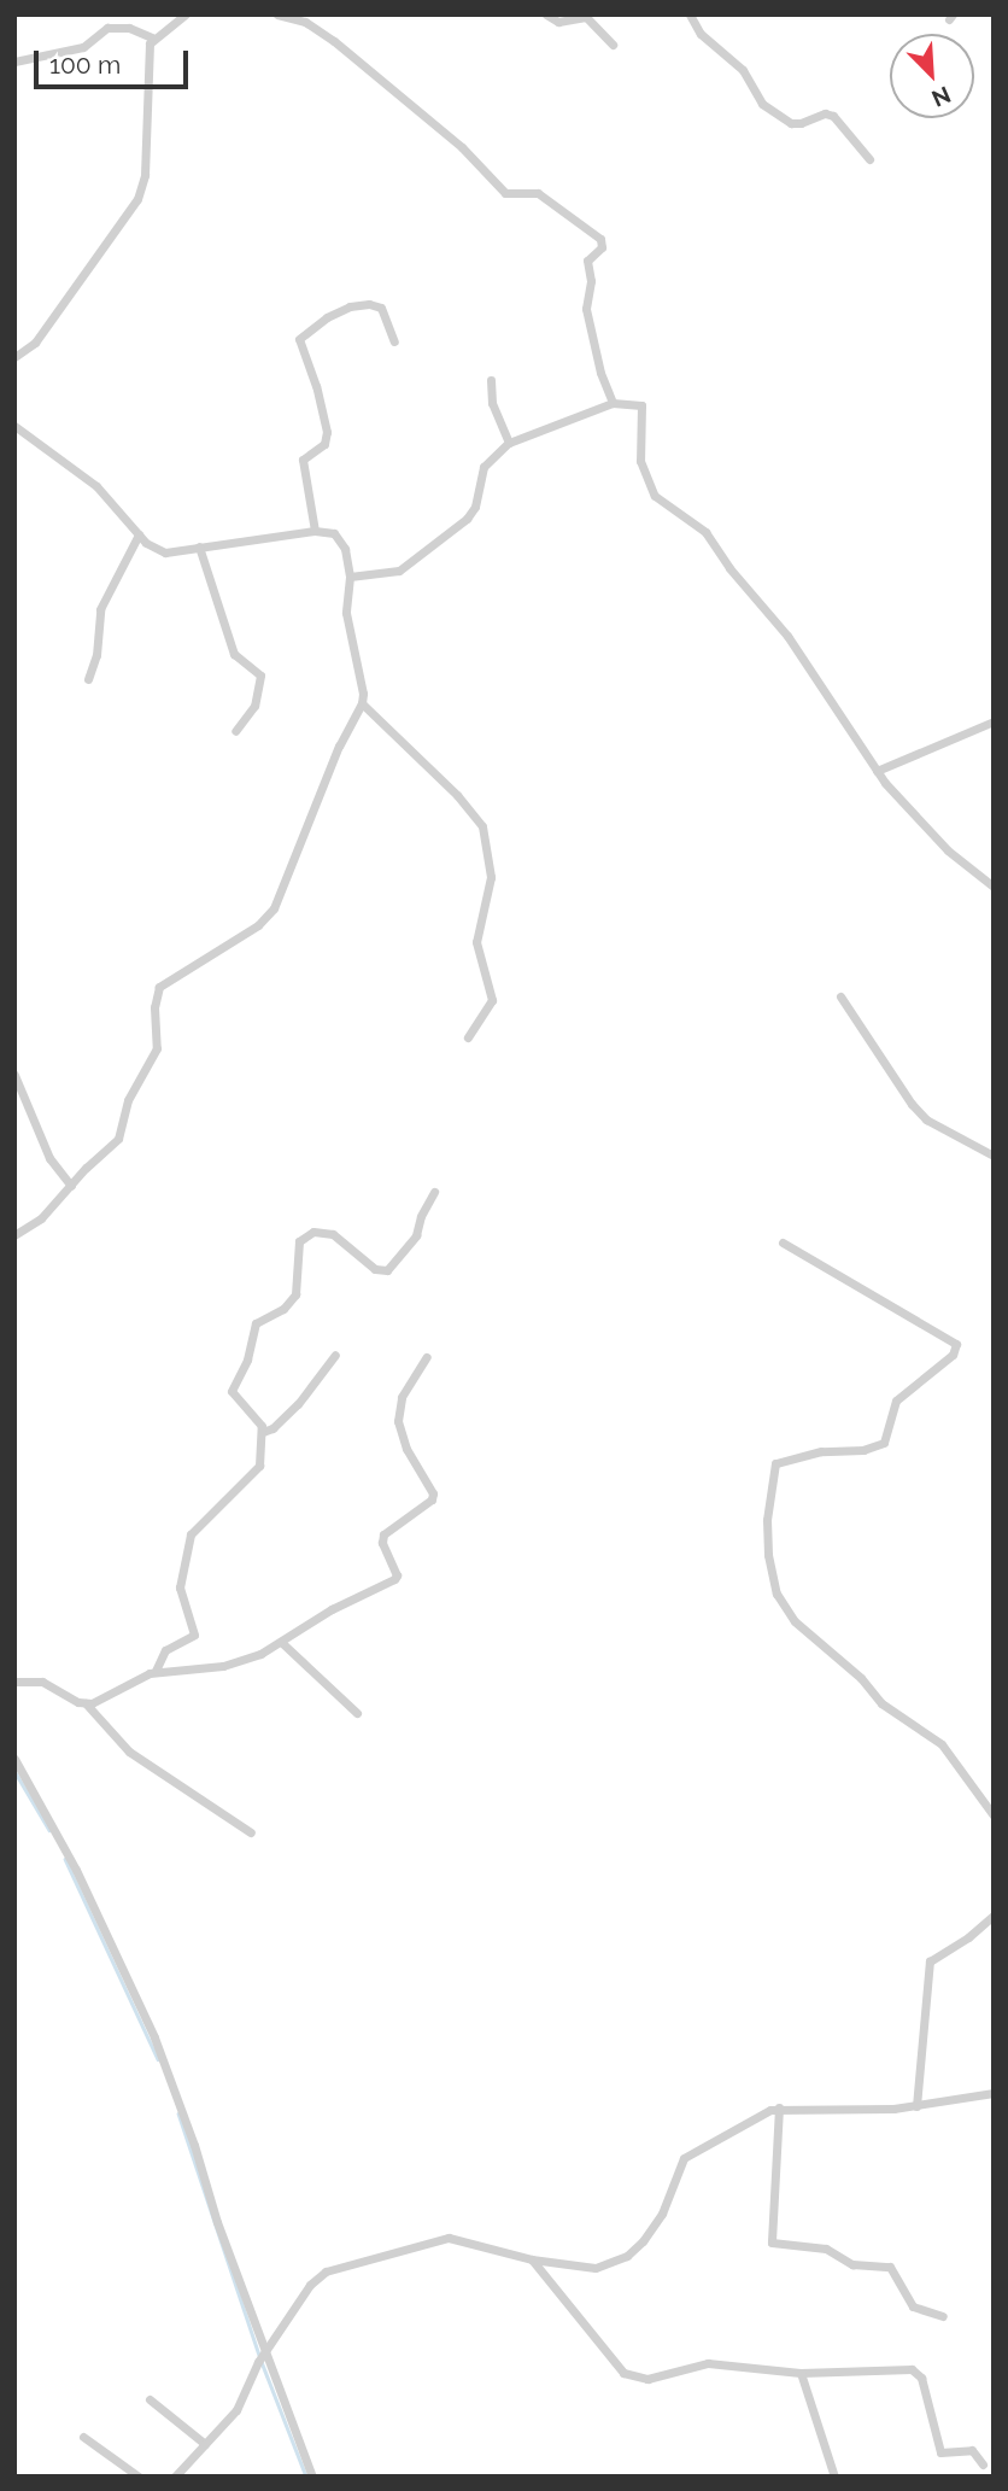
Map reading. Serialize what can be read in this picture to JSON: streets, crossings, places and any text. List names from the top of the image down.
{
  "scale_bar": "100 m",
  "north": "bottom right"
}
